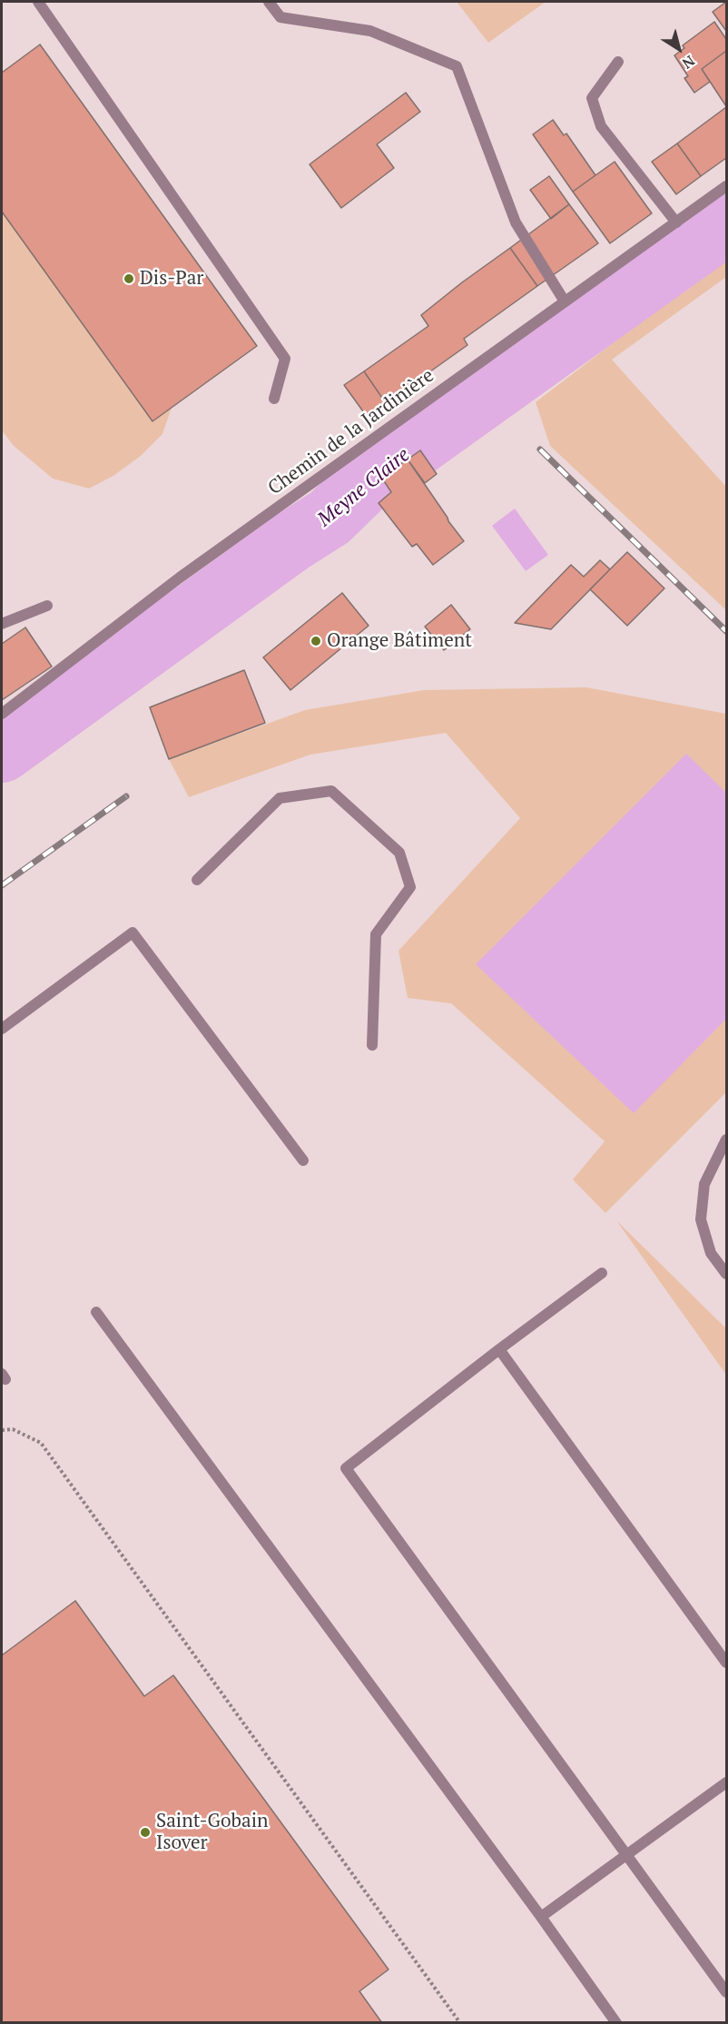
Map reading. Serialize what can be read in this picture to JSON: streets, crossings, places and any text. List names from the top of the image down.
{
  "streets": {
    "street": ["Chemin de la Jardinière"]
  },
  "water": ["Meyne Claire"],
  "places": ["Dis-Par", "Orange Bâtiment", "Saint-Gobain Isover"],
  "north": "bottom right"
}
